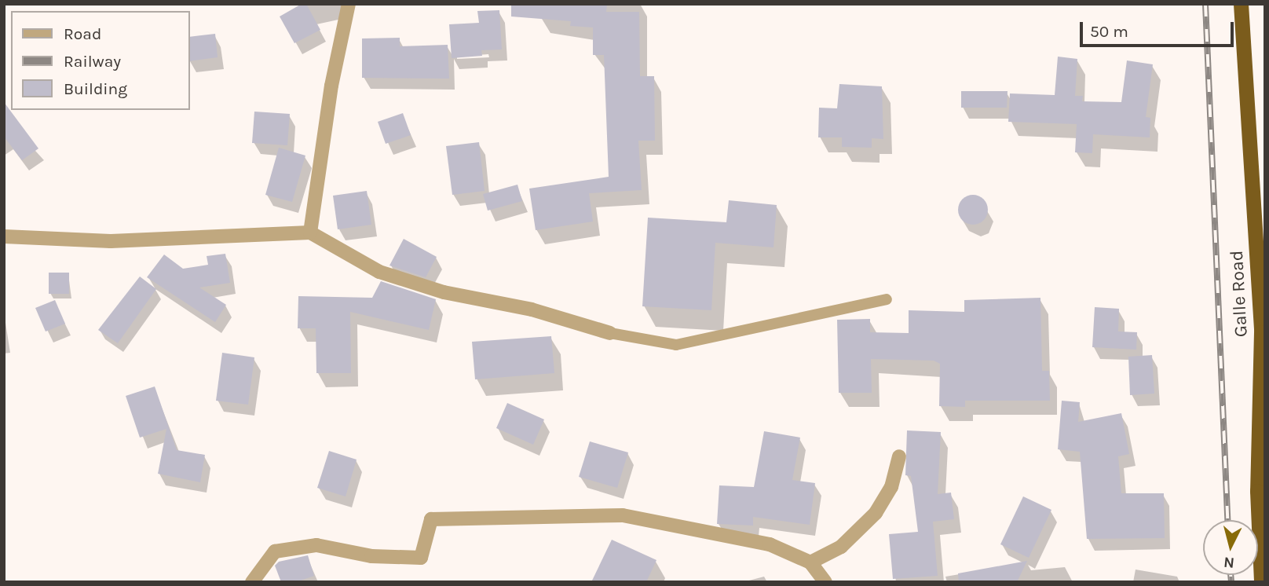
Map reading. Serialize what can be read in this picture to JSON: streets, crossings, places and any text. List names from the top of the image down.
{
  "streets": {
    "highway": ["Galle Road"]
  },
  "legend": ["Road", "Railway", "Building"],
  "scale_bar": "50 m",
  "north": "bottom"
}
